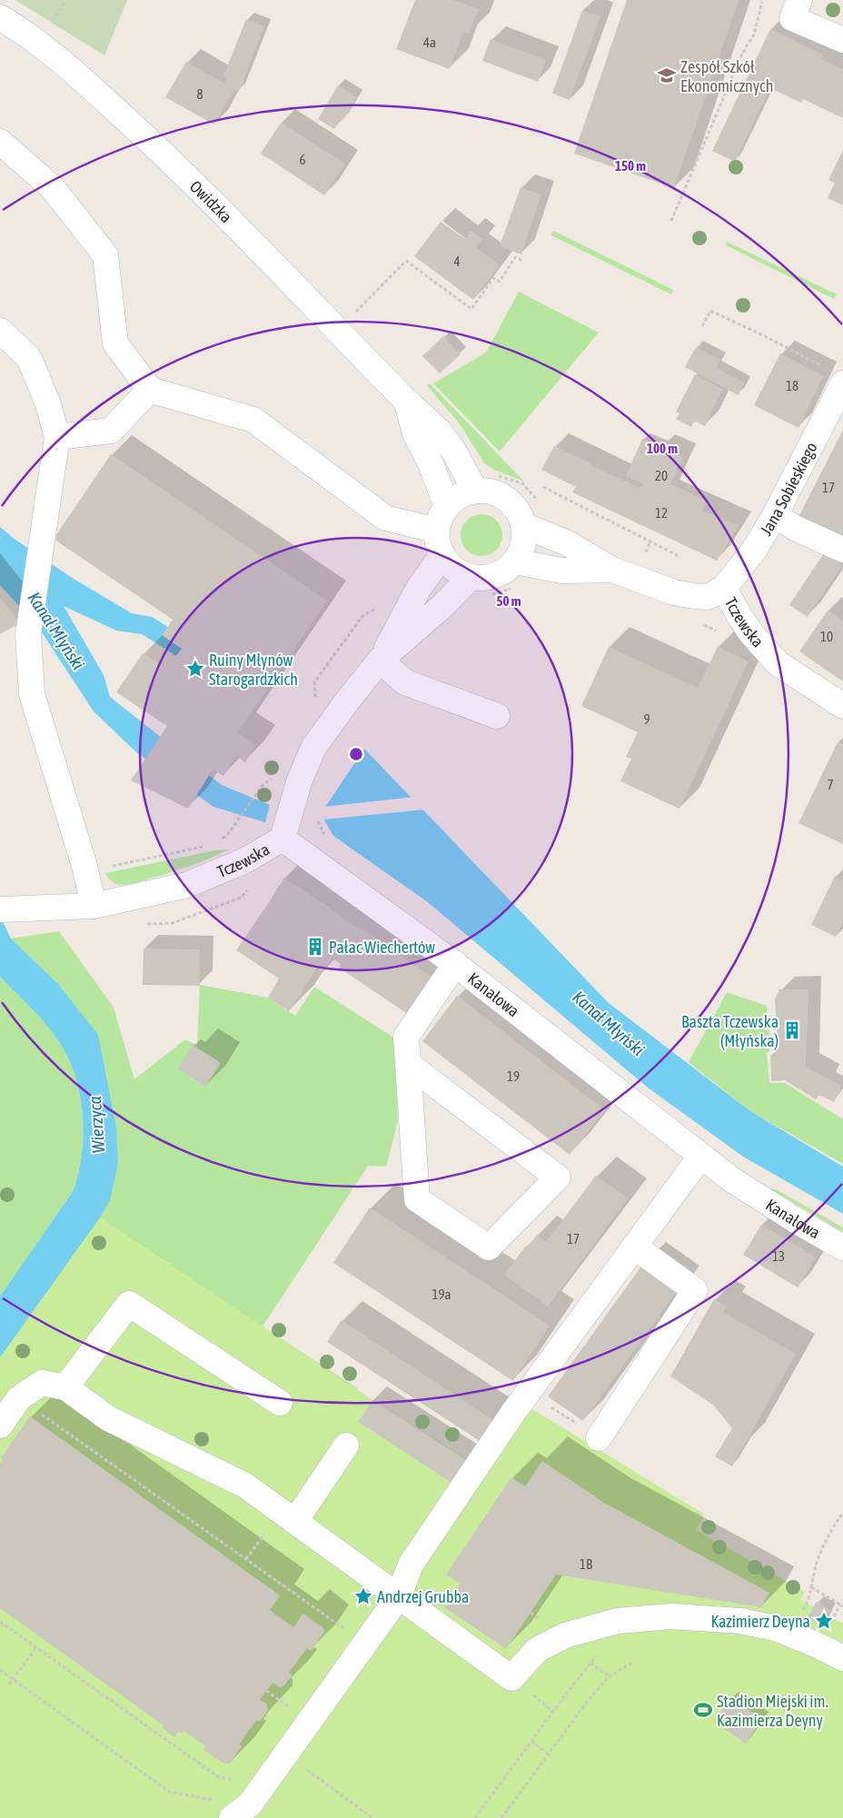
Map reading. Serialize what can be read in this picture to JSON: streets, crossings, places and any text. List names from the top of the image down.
{
  "streets": {
    "street": [
      "Owidzka",
      "Jana Sobieskiego",
      "Tczewska",
      "Kanałowa"
    ]
  },
  "crossings": [
    ["Owidzka", "Tczewska"],
    ["Jana Sobieskiego", "Tczewska"],
    ["Tczewska", "Kanałowa"]
  ],
  "water": ["Kanał Młyński", "Wierzyca"],
  "places": {
    "school or university": ["Zespół Szkół Ekonomicznych"],
    "place": ["Ruiny Młynów Starogardzkich", "Andrzej Grubba", "Kazimierz Deyna"],
    "building": ["Pałac Wiechertów", "Baszta Tczewska (Młyńska)"],
    "sports": ["Stadion Miejski im. Kazimierza Deyny"]
  },
  "house_numbers": [
    "4a",
    "8",
    "6",
    "4",
    "18",
    "20",
    "17",
    "12",
    "10",
    "9",
    "7",
    "19",
    "17",
    "13",
    "19a",
    "1B"
  ],
  "rings": ["150 m", "100 m", "50 m"]
}
